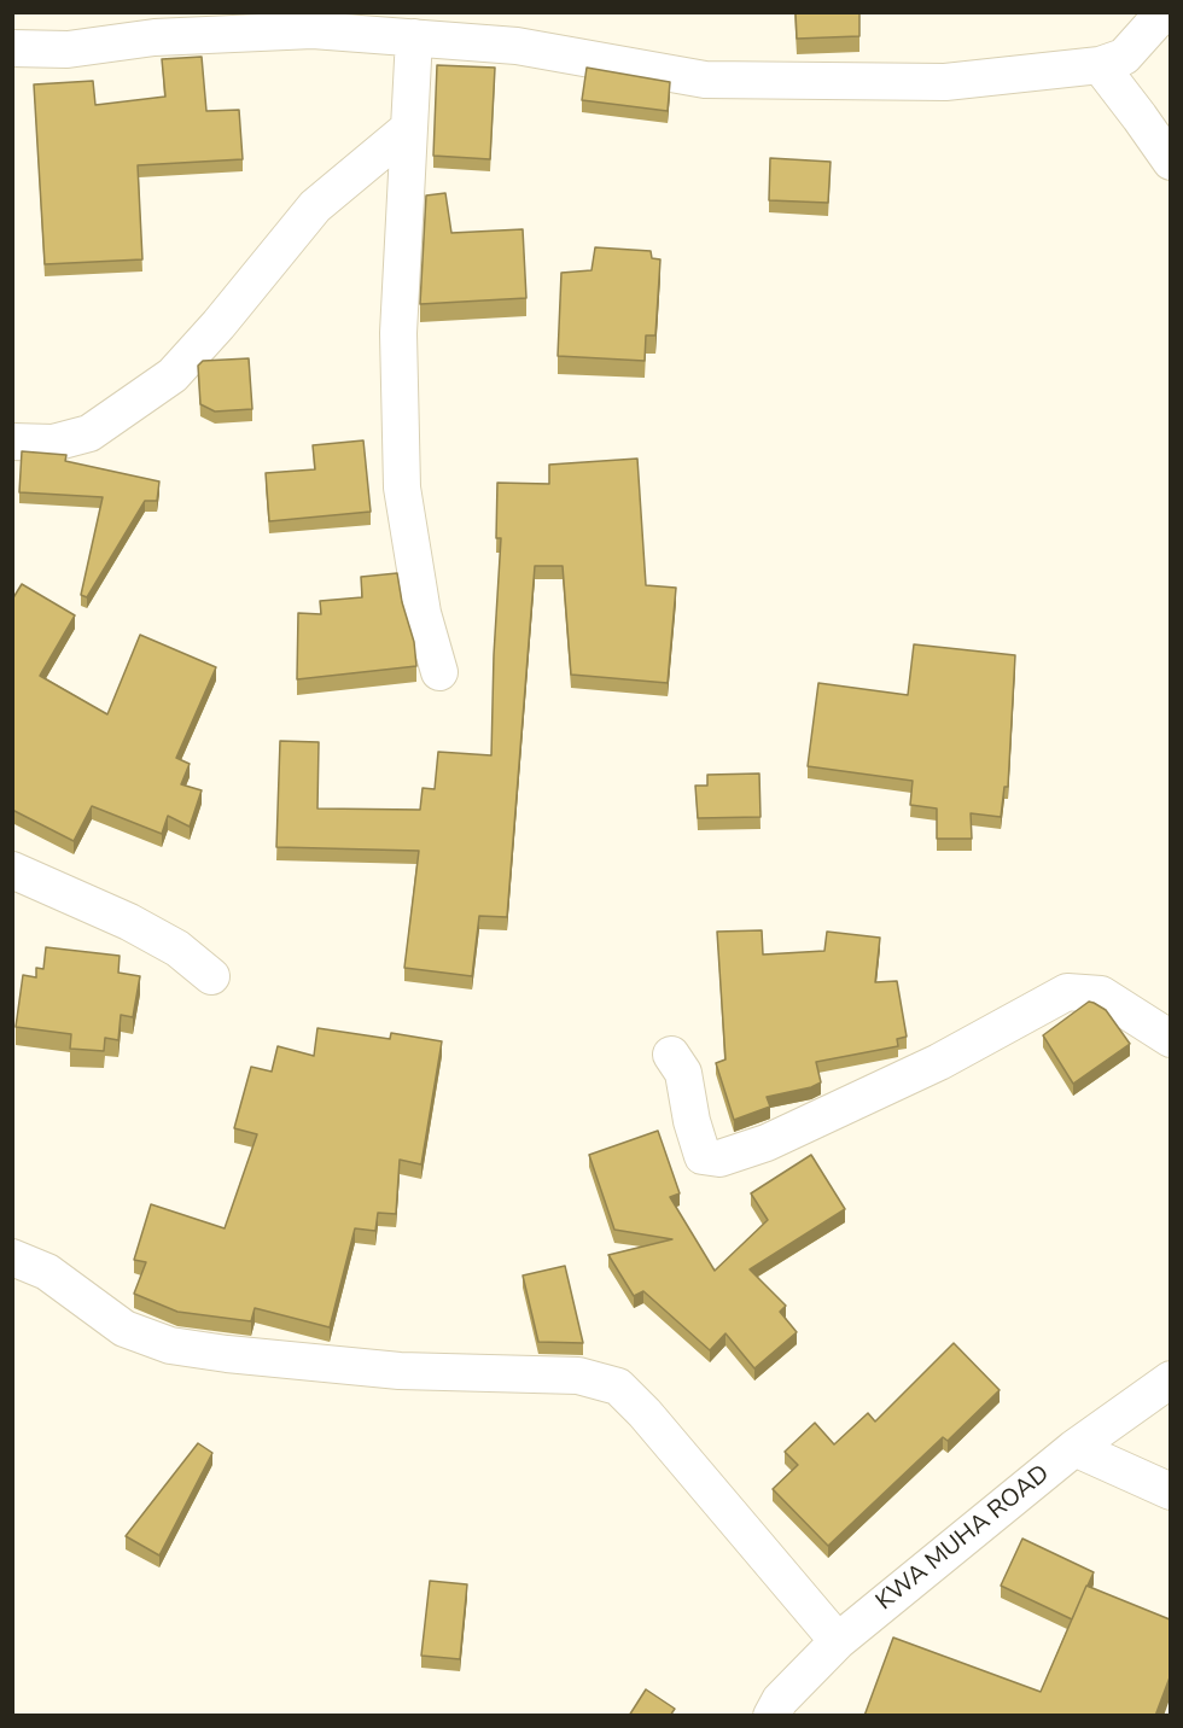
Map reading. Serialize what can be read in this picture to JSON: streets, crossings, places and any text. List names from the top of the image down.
{
  "streets": {
    "street": ["KWA MUHA ROAD"]
  }
}
